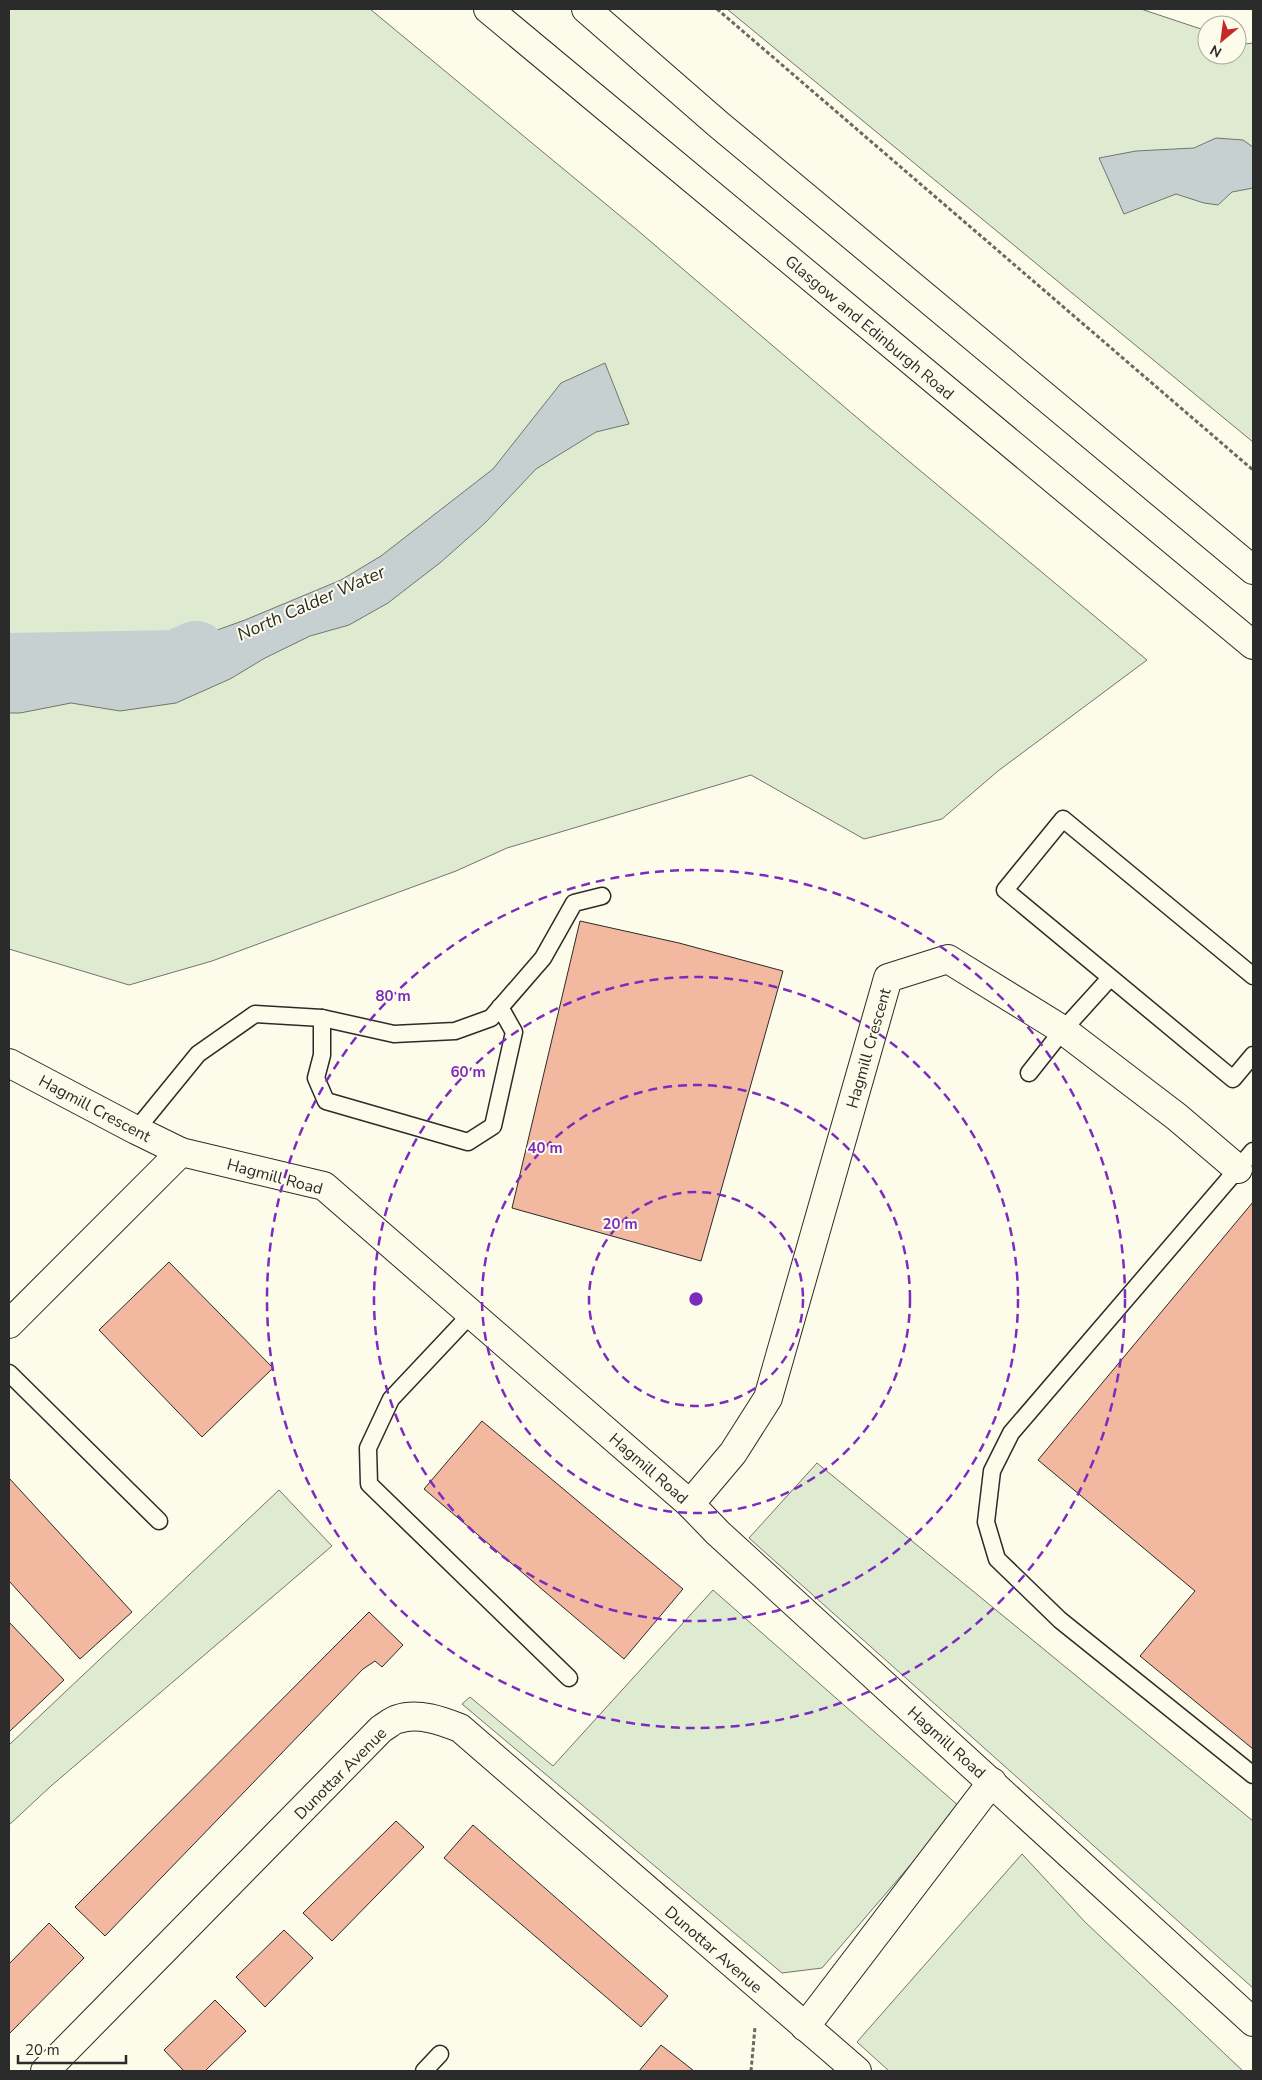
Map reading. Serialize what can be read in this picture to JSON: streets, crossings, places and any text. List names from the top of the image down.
{
  "streets": {
    "main road": [
      "Glasgow and Edinburgh Road",
      "Hagmill Crescent",
      "Hagmill Road",
      "Dunottar Avenue"
    ]
  },
  "crossings": [
    ["Hagmill Crescent", "Hagmill Road"]
  ],
  "water": ["North Calder Water"],
  "scale_bar": "20 m",
  "north": "bottom left",
  "rings": [
    "80 m",
    "60 m",
    "40 m",
    "20 m"
  ]
}
